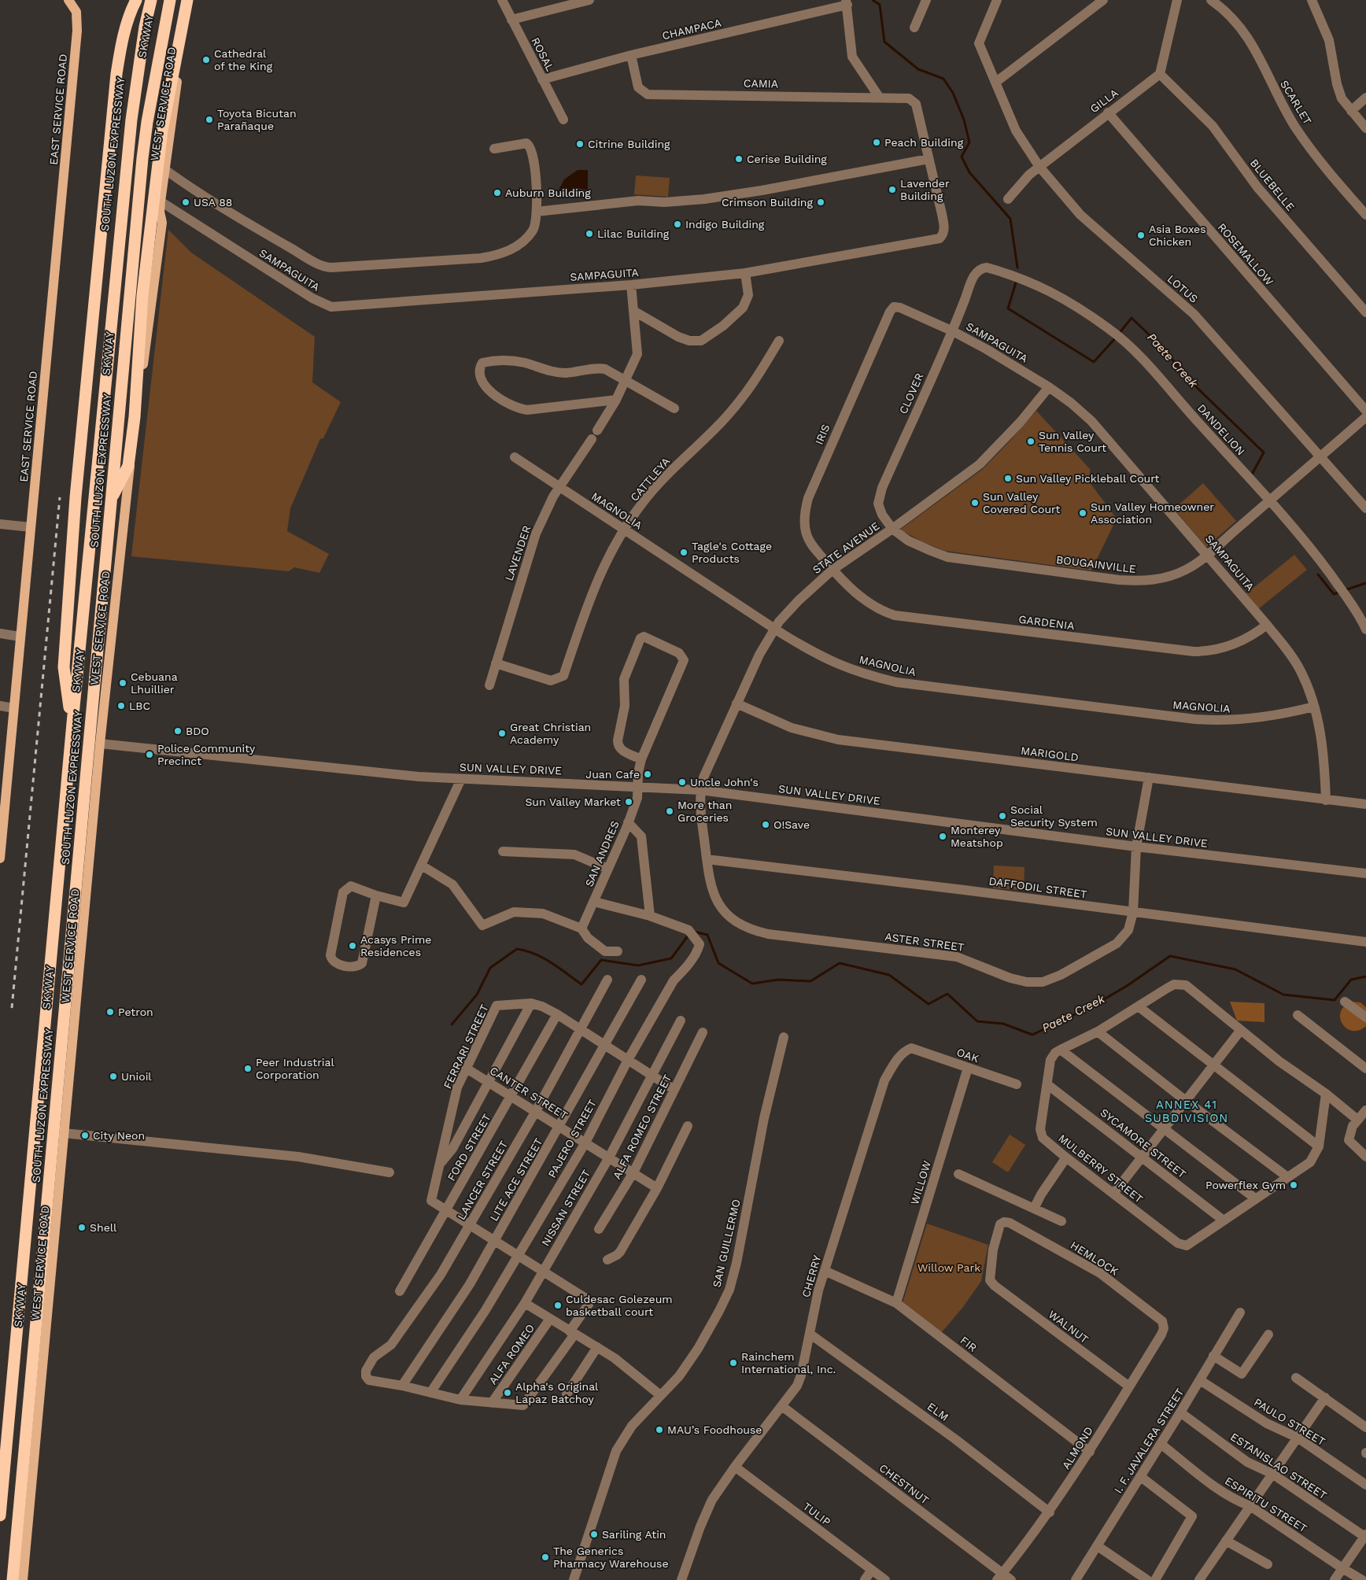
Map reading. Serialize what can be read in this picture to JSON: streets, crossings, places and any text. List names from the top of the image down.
{
  "streets": {
    "highway": ["SKYWAY", "SOUTH LUZON EXPRESSWAY"],
    "main road": ["WEST SERVICE ROAD", "EAST SERVICE ROAD"],
    "street": [
      "CHAMPACA",
      "ROSAL",
      "CAMIA",
      "GILLA",
      "SCARLET",
      "BLUEBELLE",
      "ROSEMALLOW",
      "SAMPAGUITA",
      "LOTUS",
      "CLOVER",
      "DANDELION",
      "IRIS",
      "CATTLEYA",
      "MAGNOLIA",
      "STATE AVENUE",
      "LAVENDER",
      "BOUGAINVILLE",
      "GARDENIA",
      "MARIGOLD",
      "SUN VALLEY DRIVE",
      "SAN ANDRES",
      "DAFFODIL STREET",
      "ASTER STREET",
      "FERRARI STREET",
      "OAK",
      "CANTER STREET",
      "ALFA ROMEO STREET",
      "PAJERO STREET",
      "SYCAMORE STREET",
      "FORD STREET",
      "MULBERRY STREET",
      "LITE ACE STREET",
      "LANCER STREET",
      "WILLOW",
      "NISSAN STREET",
      "SAN GUILLERMO",
      "HEMLOCK",
      "CHERRY",
      "WALNUT",
      "FIR",
      "ALFA ROMEO",
      "ELM",
      "PAULO STREET",
      "I. F. JAVALERA STREET",
      "ALMOND",
      "ESTANISLAO STREET",
      "CHESTNUT",
      "ESPIRITU STREET",
      "TULIP"
    ]
  },
  "crossings": [
    ["CHAMPACA", "ROSAL"],
    ["CHAMPACA", "CAMIA"],
    ["CAMIA", "SAMPAGUITA"],
    ["GILLA", "BLUEBELLE"],
    ["GILLA", "ROSEMALLOW"],
    ["GILLA", "LOTUS"],
    ["WEST SERVICE ROAD", "SAMPAGUITA"],
    ["WEST SERVICE ROAD", "SUN VALLEY DRIVE"],
    ["SAMPAGUITA", "CLOVER"],
    ["SAMPAGUITA", "IRIS"],
    ["SAMPAGUITA", "MAGNOLIA"],
    ["SAMPAGUITA", "STATE AVENUE"],
    ["SAMPAGUITA", "BOUGAINVILLE"],
    ["SAMPAGUITA", "GARDENIA"],
    ["SAMPAGUITA", "MARIGOLD"],
    ["LOTUS", "BOUGAINVILLE"],
    ["CLOVER", "DANDELION"],
    ["CLOVER", "STATE AVENUE"],
    ["CLOVER", "BOUGAINVILLE"],
    ["DANDELION", "BOUGAINVILLE"],
    ["IRIS", "STATE AVENUE"],
    ["IRIS", "GARDENIA"],
    ["CATTLEYA", "MAGNOLIA"],
    ["CATTLEYA", "LAVENDER"],
    ["MAGNOLIA", "STATE AVENUE"],
    ["MAGNOLIA", "LAVENDER"],
    ["STATE AVENUE", "BOUGAINVILLE"],
    ["STATE AVENUE", "GARDENIA"],
    ["STATE AVENUE", "MARIGOLD"],
    ["STATE AVENUE", "SUN VALLEY DRIVE"],
    ["STATE AVENUE", "ASTER STREET"],
    ["MARIGOLD", "ASTER STREET"],
    ["SUN VALLEY DRIVE", "SAN ANDRES"],
    ["SUN VALLEY DRIVE", "ASTER STREET"],
    ["DAFFODIL STREET", "ASTER STREET"],
    ["FERRARI STREET", "CANTER STREET"],
    ["FERRARI STREET", "ALFA ROMEO STREET"],
    ["FERRARI STREET", "PAJERO STREET"],
    ["FERRARI STREET", "FORD STREET"],
    ["FERRARI STREET", "LITE ACE STREET"],
    ["FERRARI STREET", "LANCER STREET"],
    ["FERRARI STREET", "NISSAN STREET"],
    ["OAK", "WILLOW"],
    ["OAK", "CHERRY"],
    ["CANTER STREET", "ALFA ROMEO STREET"],
    ["CANTER STREET", "PAJERO STREET"],
    ["CANTER STREET", "FORD STREET"],
    ["CANTER STREET", "LITE ACE STREET"],
    ["CANTER STREET", "LANCER STREET"],
    ["CANTER STREET", "NISSAN STREET"],
    ["SYCAMORE STREET", "MULBERRY STREET"],
    ["LITE ACE STREET", "LANCER STREET"],
    ["WILLOW", "FIR"],
    ["HEMLOCK", "WALNUT"],
    ["HEMLOCK", "ALMOND"],
    ["CHERRY", "FIR"],
    ["CHERRY", "ELM"],
    ["CHERRY", "CHESTNUT"],
    ["CHERRY", "TULIP"],
    ["WALNUT", "ALMOND"],
    ["FIR", "ALMOND"],
    ["ELM", "ALMOND"],
    ["PAULO STREET", "I. F. JAVALERA STREET"],
    ["I. F. JAVALERA STREET", "ESTANISLAO STREET"],
    ["I. F. JAVALERA STREET", "ESPIRITU STREET"],
    ["ALMOND", "CHESTNUT"]
  ],
  "districts": ["ANNEX 41 SUBDIVISION"],
  "water": ["Paete Creek"],
  "parks": ["Willow Park"],
  "places": [
    "Cathedral of the King",
    "Toyota Bicutan Parañaque",
    "Peach Building",
    "Citrine Building",
    "Cerise Building",
    "Lavender Building",
    "Auburn Building",
    "USA 88",
    "Crimson Building",
    "Indigo Building",
    "Lilac Building",
    "Asia Boxes Chicken",
    "Sun Valley Tennis Court",
    "Sun Valley Pickleball Court",
    "Sun Valley Covered Court",
    "Sun Valley Homeowner Association",
    "Tagle's Cottage Products",
    "Cebuana Lhuillier",
    "LBC",
    "BDO",
    "Great Christian Academy",
    "Police Community Precinct",
    "Juan Cafe",
    "Uncle John's",
    "Sun Valley Market",
    "More than Groceries",
    "Social Security System",
    "O!Save",
    "Monterey Meatshop",
    "Acasys Prime Residences",
    "Petron",
    "Peer Industrial Corporation",
    "Unioil",
    "City Neon",
    "Powerflex Gym",
    "Shell",
    "Culdesac Golezeum basketball court",
    "Rainchem International, Inc.",
    "Alpha's Original Lapaz Batchoy",
    "MAU’s Foodhouse",
    "Sariling Atin",
    "The Generics Pharmacy Warehouse"
  ]
}
